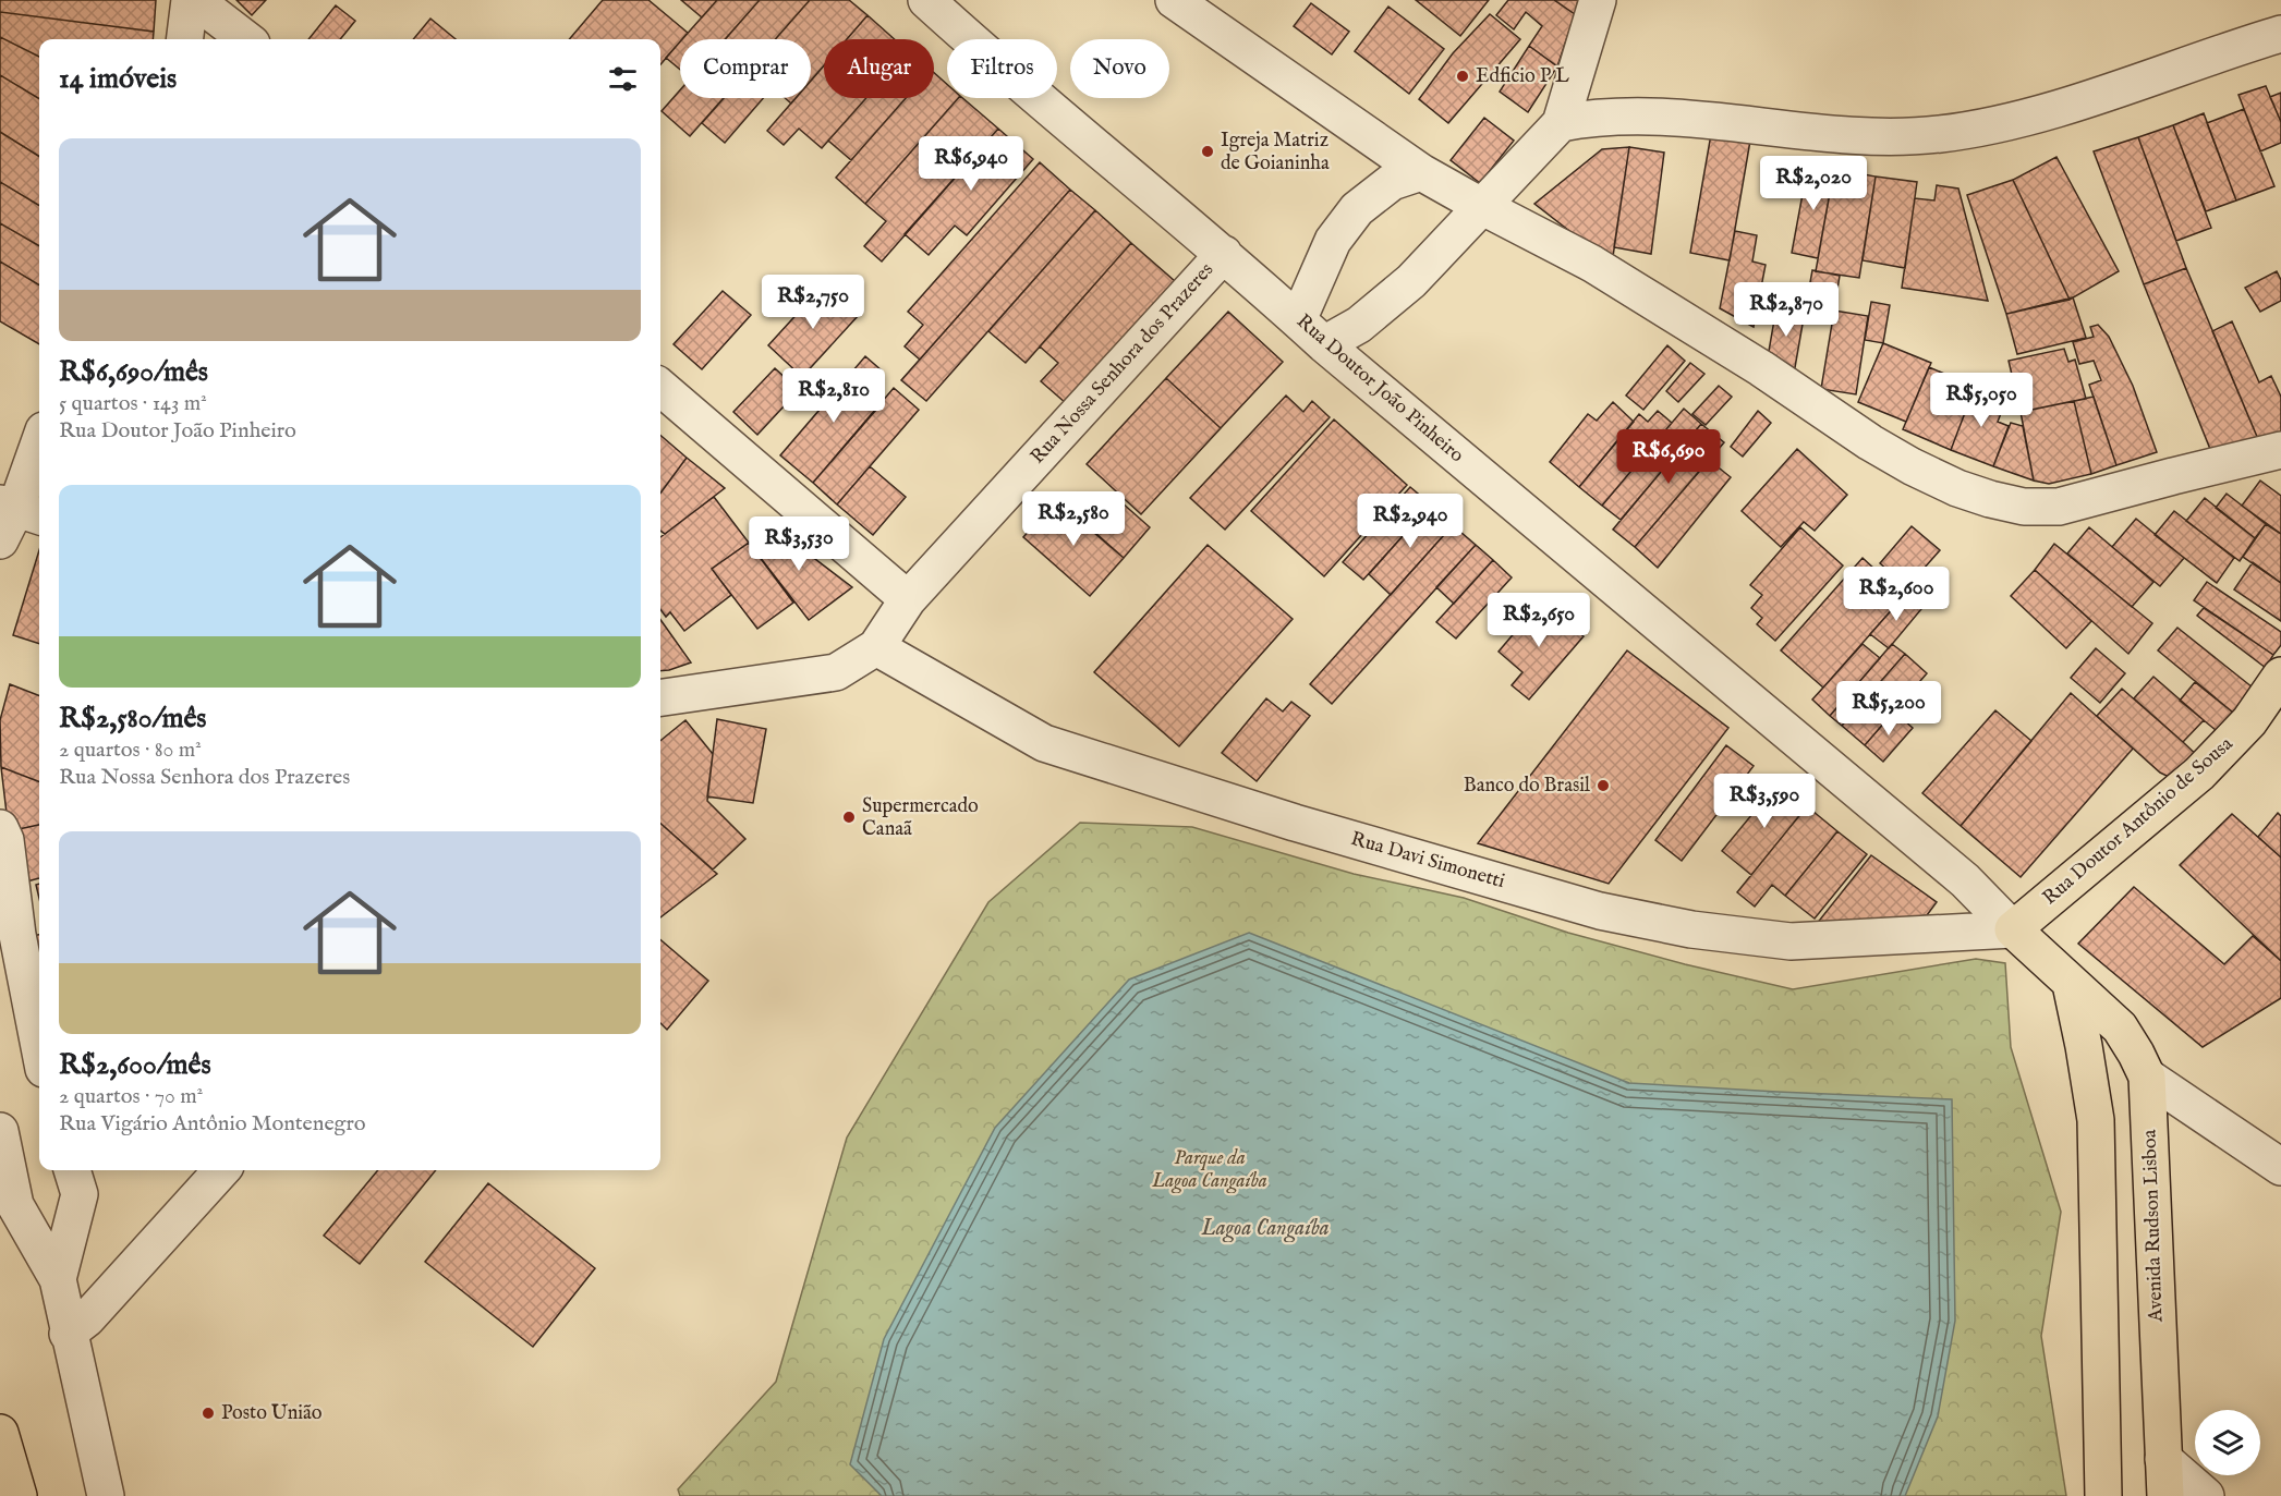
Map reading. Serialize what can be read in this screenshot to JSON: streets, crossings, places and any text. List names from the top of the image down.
{
  "streets": {
    "main road": ["Rua Doutor Antônio de Sousa", "Avenida Rudson Lisboa"],
    "street": ["Rua Nossa Senhora dos Prazeres", "Rua Doutor João Pinheiro", "Rua Davi Simonetti"]
  },
  "crossings": [
    ["Rua Nossa Senhora dos Prazeres", "Rua Doutor João Pinheiro"],
    ["Rua Nossa Senhora dos Prazeres", "Rua Davi Simonetti"],
    ["Rua Doutor João Pinheiro", "Rua Doutor Antônio de Sousa"],
    ["Rua Doutor João Pinheiro", "Rua Davi Simonetti"],
    ["Rua Doutor João Pinheiro", "Avenida Rudson Lisboa"],
    ["Rua Doutor Antônio de Sousa", "Rua Davi Simonetti"],
    ["Rua Doutor Antônio de Sousa", "Avenida Rudson Lisboa"],
    ["Rua Davi Simonetti", "Avenida Rudson Lisboa"]
  ],
  "water": ["Lagoa Cangaíba"],
  "parks": ["Parque da Lagoa Cangaíba"],
  "places": [
    "Edficio P L",
    "Igreja Matriz de Goianinha",
    "Banco do Brasil",
    "Supermercado Canaã",
    "Posto União"
  ],
  "page": {
    "chip": [
      "Comprar",
      "Alugar",
      "Filtros",
      "Novo"
    ],
    "heading": "14 imóveis",
    "list": [
      {
        "name": "R$6,690/mês",
        "note": "5 quartos · 143 m² · Rua Doutor João Pinheiro"
      },
      {
        "name": "R$2,580/mês",
        "note": "2 quartos · 80 m² · Rua Nossa Senhora dos Prazeres"
      },
      {
        "name": "R$2,600/mês",
        "note": "2 quartos · 70 m² · Rua Vigário Antônio Montenegro"
      }
    ],
    "price": [
      "R$6,940",
      "R$2,020",
      "R$2,750",
      "R$2,870",
      "R$2,810",
      "R$5,050",
      "R$6,690",
      "R$2,580",
      "R$2,940",
      "R$3,530",
      "R$2,600",
      "R$2,650",
      "R$5,200",
      "R$3,590"
    ]
  }
}
